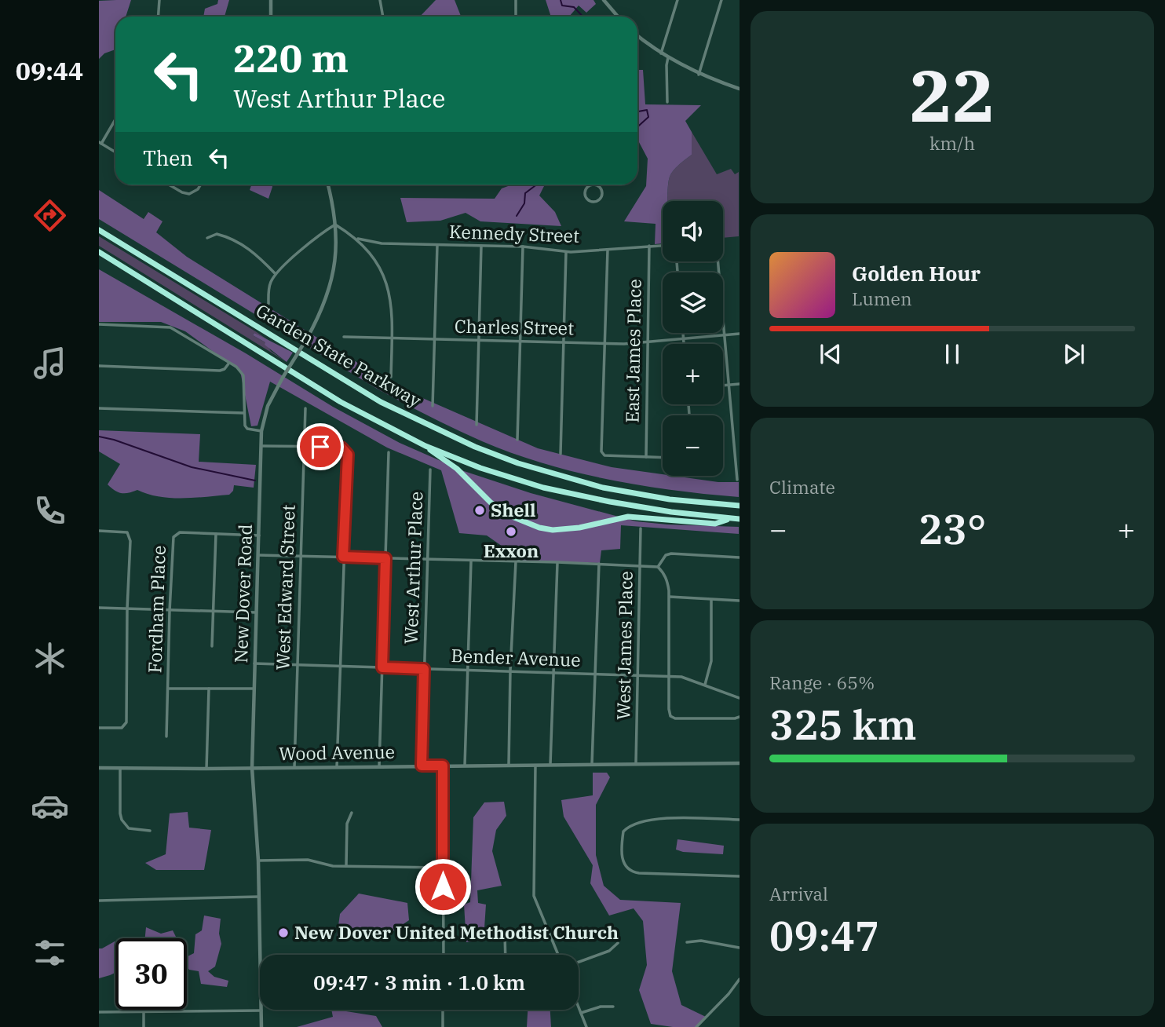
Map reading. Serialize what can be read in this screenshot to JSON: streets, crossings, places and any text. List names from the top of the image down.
{
  "streets": {
    "highway": ["Garden State Parkway"],
    "street": [
      "Kennedy Street",
      "Charles Street",
      "East James Place",
      "West Arthur Place",
      "West Edward Street",
      "New Dover Road",
      "Fordham Place",
      "West James Place",
      "Bender Avenue",
      "Wood Avenue"
    ]
  },
  "crossings": [
    ["Kennedy Street", "East James Place"],
    ["Charles Street", "East James Place"],
    ["West Arthur Place", "Bender Avenue"],
    ["West Arthur Place", "Wood Avenue"],
    ["West Edward Street", "Bender Avenue"],
    ["West Edward Street", "Wood Avenue"],
    ["New Dover Road", "Fordham Place"],
    ["New Dover Road", "Bender Avenue"],
    ["New Dover Road", "Wood Avenue"],
    ["West James Place", "Bender Avenue"],
    ["West James Place", "Wood Avenue"]
  ],
  "places": ["Shell", "Exxon", "New Dover United Methodist Church"],
  "page": {
    "tabs": "09:44",
    "tile": [
      ["22", "km/h"],
      "Climate",
      ["Range · 65%", "325 km"],
      ["Arrival", "09:47"]
    ],
    "turn": ["220 m", "West Arthur Place"],
    "then": "Then",
    "map_buttons": ["+", "−"],
    "song": ["Golden Hour", "Lumen"],
    "heat": ["−", "23°", "+"],
    "limit": "30",
    "trip": "09:47 · 3 min · 1.0 km"
  }
}
